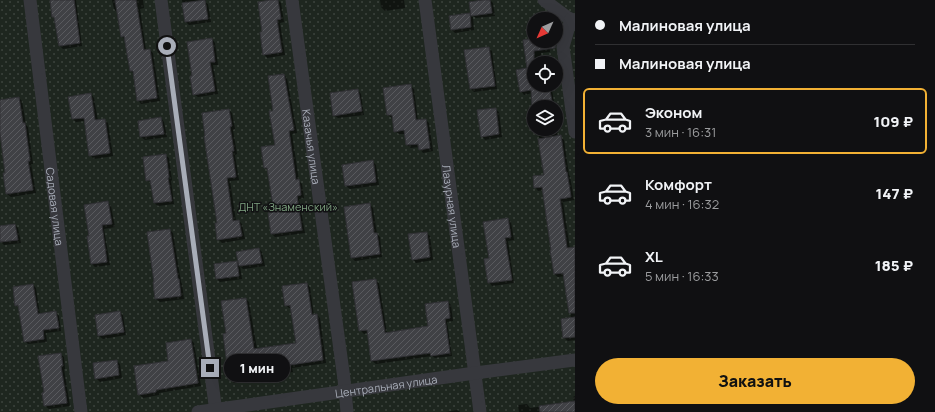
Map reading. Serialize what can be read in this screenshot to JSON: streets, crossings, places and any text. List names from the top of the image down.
{
  "streets": {
    "street": [
      "Казачья улица",
      "Садовая улица",
      "Лазурная улица",
      "Центральная улица"
    ]
  },
  "crossings": [
    ["Казачья улица", "Центральная улица"],
    ["Лазурная улица", "Центральная улица"]
  ],
  "parks": ["ДНТ «Знаменский»"],
  "north": "bottom left",
  "page": {
    "banner": ["Малиновая улица", "Малиновая улица"],
    "list": [
      {
        "name": "Эконом",
        "note": "3 мин · 16:31",
        "value": "109 ₽"
      },
      {
        "name": "Комфорт",
        "note": "4 мин · 16:32",
        "value": "147 ₽"
      },
      {
        "name": "XL",
        "note": "5 мин · 16:33",
        "value": "185 ₽"
      }
    ],
    "buttons": "Заказать",
    "bubble": "1 мин"
  }
}
